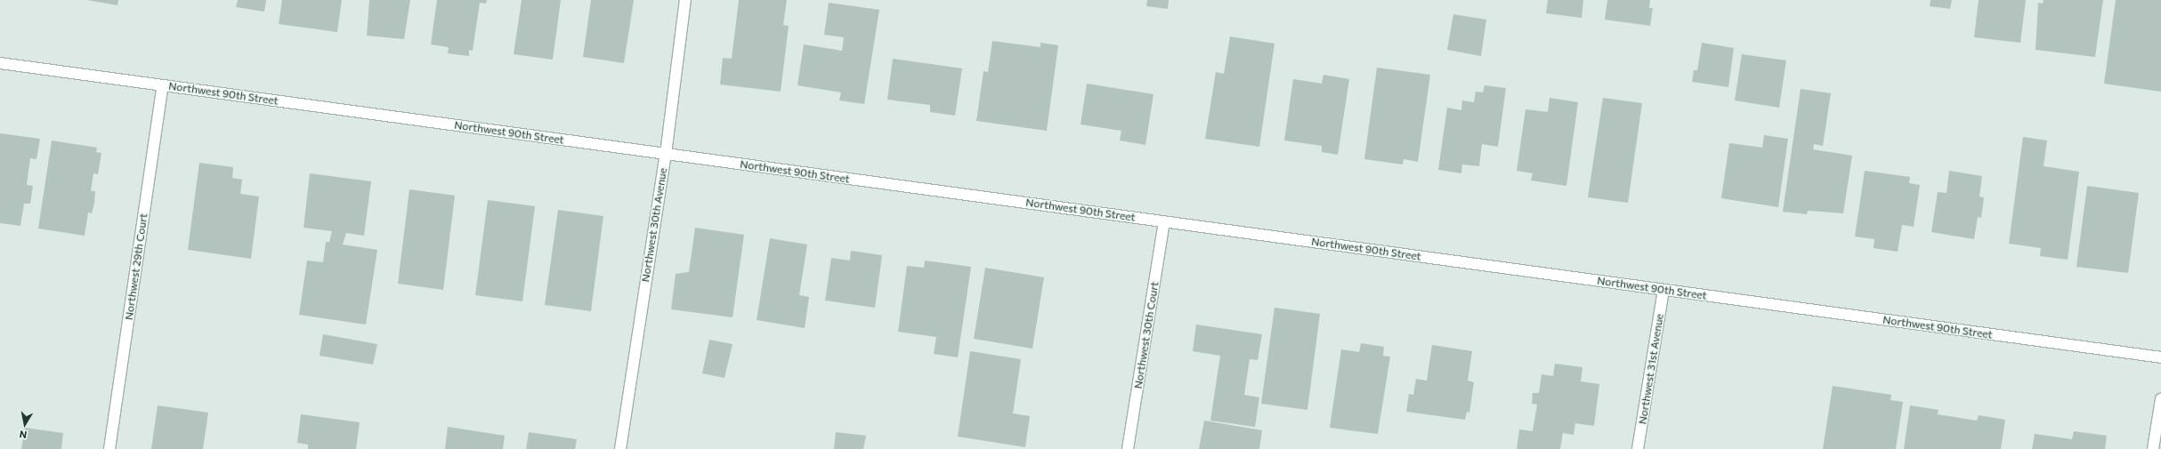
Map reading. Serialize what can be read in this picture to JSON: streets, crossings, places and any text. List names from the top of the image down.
{
  "streets": {
    "street": [
      "Northwest 90th Street",
      "Northwest 30th Avenue",
      "Northwest 29th Court",
      "Northwest 30th Court",
      "Northwest 31st Avenue"
    ]
  },
  "crossings": [
    ["Northwest 90th Street", "Northwest 30th Avenue"],
    ["Northwest 90th Street", "Northwest 29th Court"],
    ["Northwest 90th Street", "Northwest 30th Court"],
    ["Northwest 90th Street", "Northwest 31st Avenue"]
  ],
  "north": "bottom"
}
